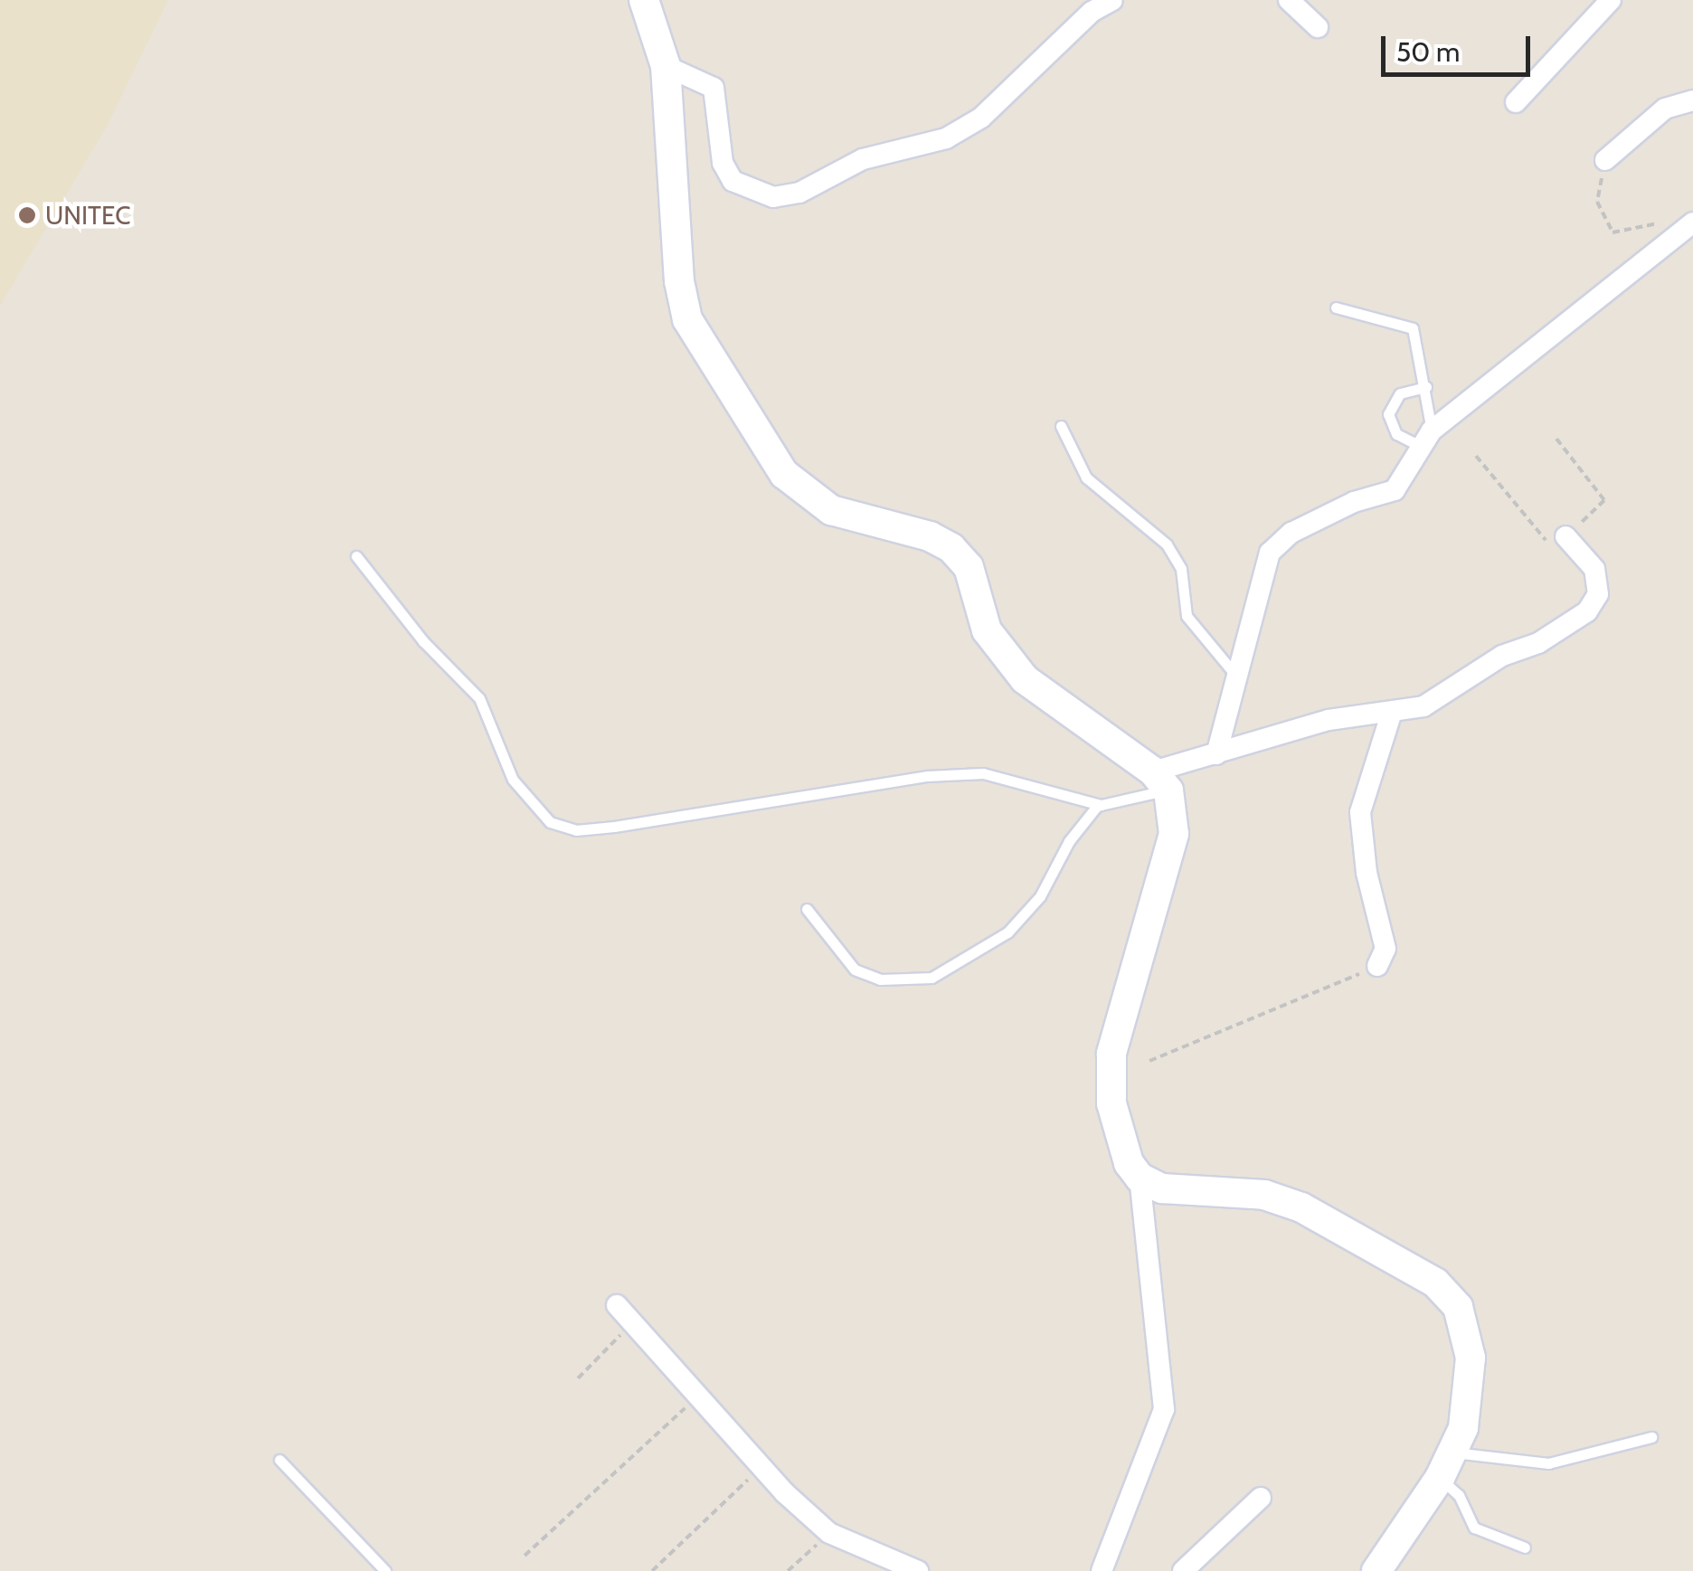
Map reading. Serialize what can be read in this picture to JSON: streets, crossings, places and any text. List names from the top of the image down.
{
  "places": ["UNITEC"],
  "scale_bar": "50 m"
}
